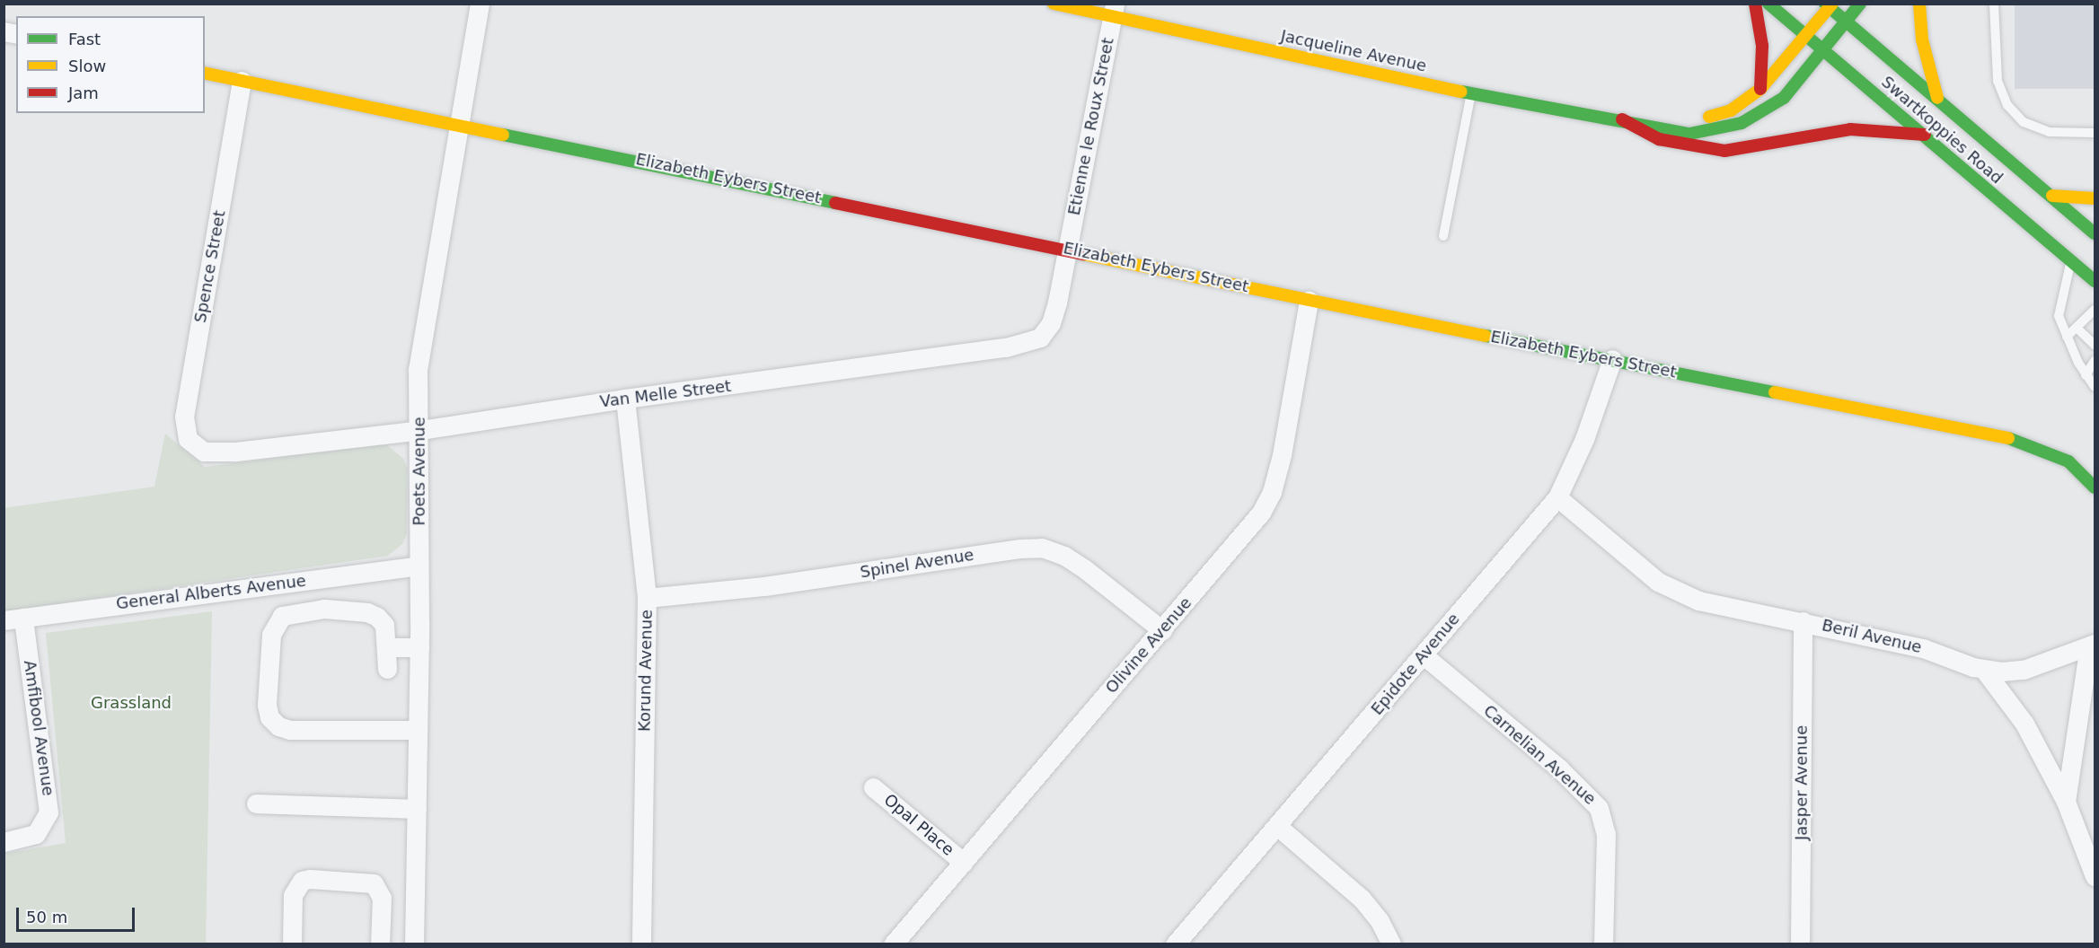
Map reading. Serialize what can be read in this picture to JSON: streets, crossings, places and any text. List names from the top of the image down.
{
  "streets": {
    "street": [
      "Jacqueline Avenue",
      "Etienne le Roux Street",
      "Swartkoppies Road",
      "Elizabeth Eybers Street",
      "Spence Street",
      "Van Melle Street",
      "Poets Avenue",
      "Spinel Avenue",
      "General Alberts Avenue",
      "Beril Avenue",
      "Olivine Avenue",
      "Epidote Avenue",
      "Korund Avenue",
      "Amfibool Avenue",
      "Carnelian Avenue",
      "Jasper Avenue",
      "Opal Place"
    ]
  },
  "crossings": [
    ["Jacqueline Avenue", "Etienne le Roux Street"],
    ["Jacqueline Avenue", "Swartkoppies Road"],
    ["Etienne le Roux Street", "Elizabeth Eybers Street"],
    ["Etienne le Roux Street", "Van Melle Street"],
    ["Elizabeth Eybers Street", "Spence Street"],
    ["Elizabeth Eybers Street", "Van Melle Street"],
    ["Elizabeth Eybers Street", "Poets Avenue"],
    ["Elizabeth Eybers Street", "Olivine Avenue"],
    ["Elizabeth Eybers Street", "Epidote Avenue"],
    ["Spence Street", "Van Melle Street"],
    ["Van Melle Street", "Poets Avenue"],
    ["Van Melle Street", "Korund Avenue"],
    ["Poets Avenue", "General Alberts Avenue"],
    ["Spinel Avenue", "Olivine Avenue"],
    ["Spinel Avenue", "Korund Avenue"],
    ["General Alberts Avenue", "Amfibool Avenue"],
    ["Beril Avenue", "Epidote Avenue"],
    ["Beril Avenue", "Jasper Avenue"],
    ["Olivine Avenue", "Opal Place"],
    ["Epidote Avenue", "Carnelian Avenue"]
  ],
  "parks": ["Grassland"],
  "legend": ["Fast", "Slow", "Jam"],
  "scale_bar": "50 m"
}
